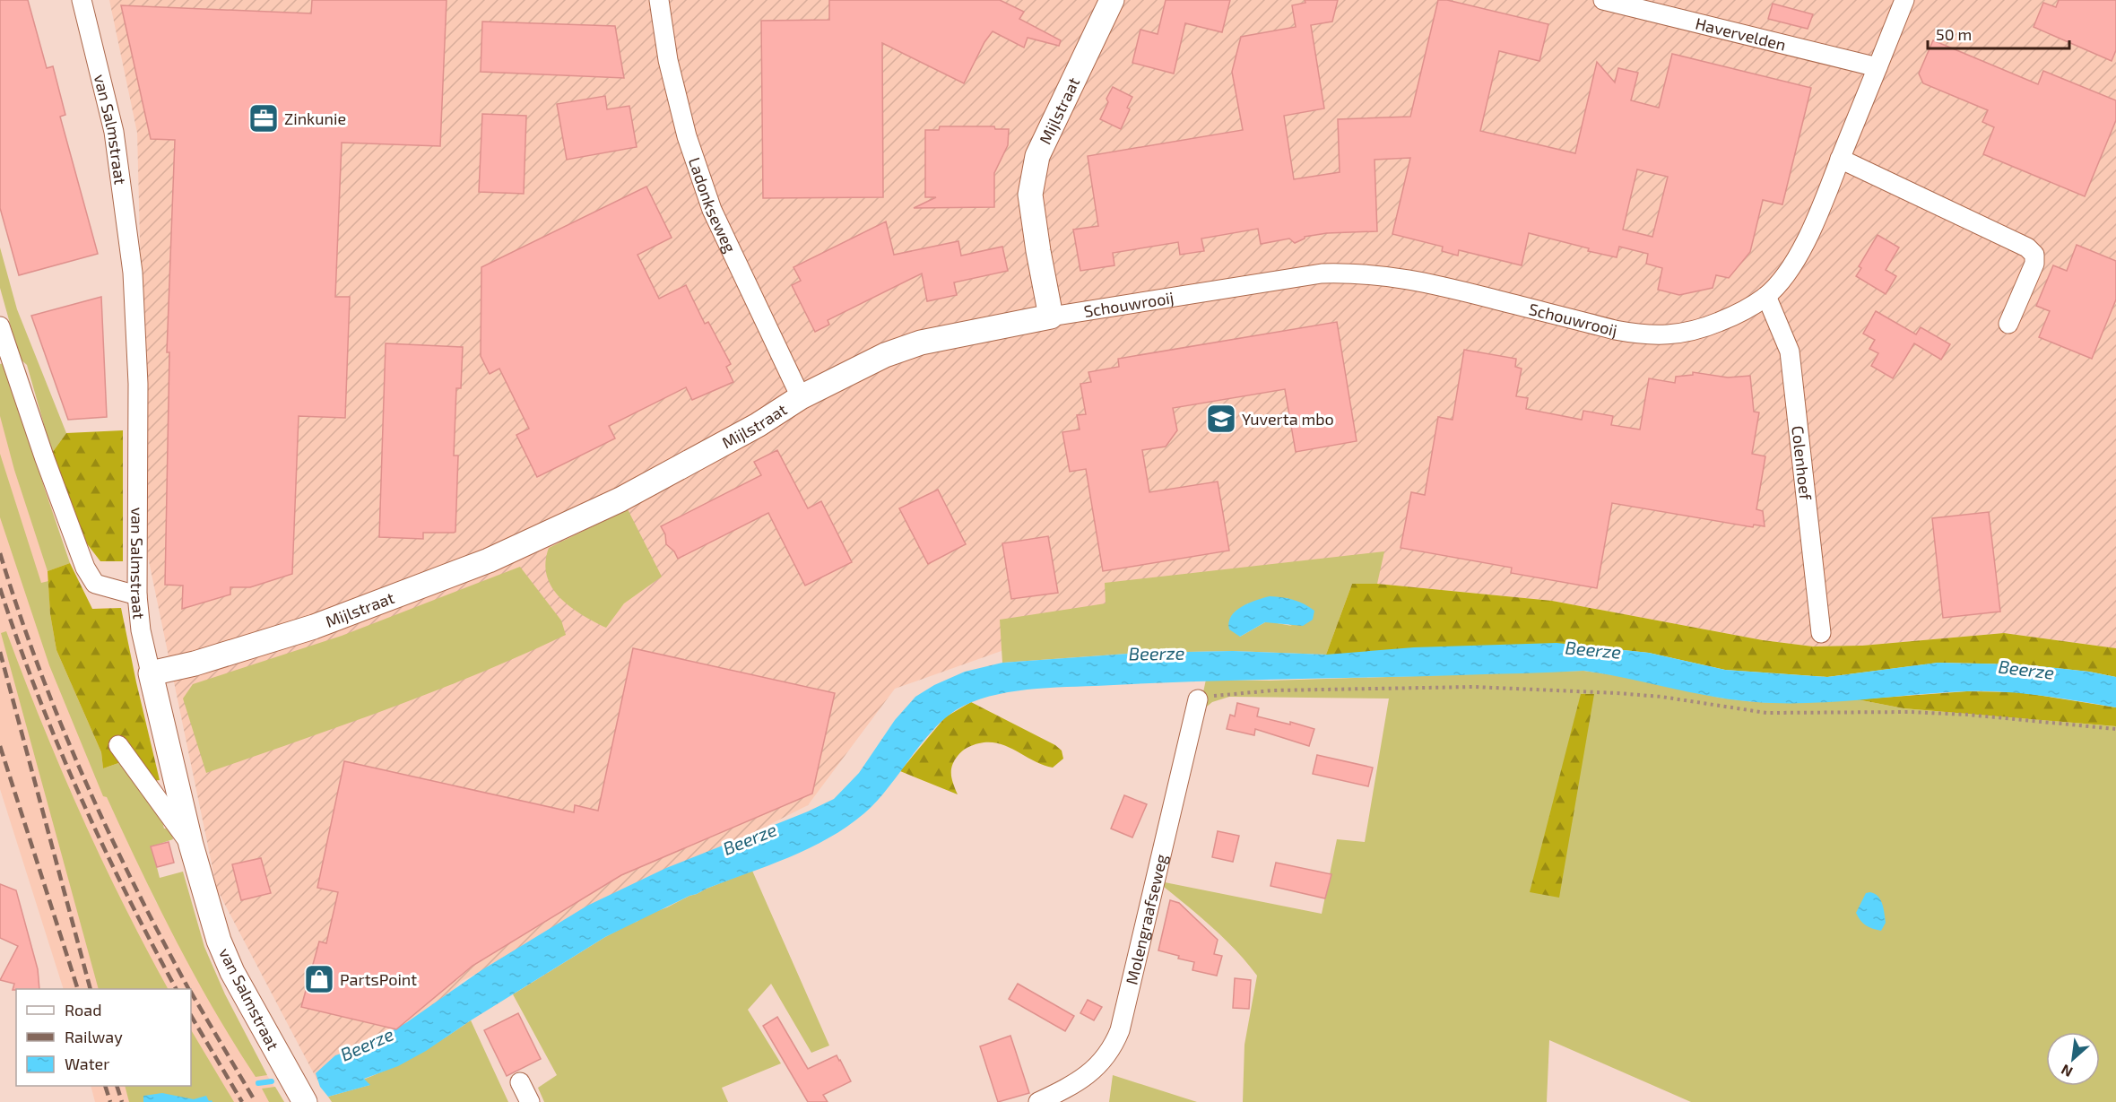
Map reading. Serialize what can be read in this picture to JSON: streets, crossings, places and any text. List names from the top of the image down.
{
  "streets": {
    "main road": ["Mijlstraat", "van Salmstraat"],
    "street": [
      "Havervelden",
      "Ladonkseweg",
      "Schouwrooij",
      "Colenhoef",
      "Molengraafseweg"
    ]
  },
  "crossings": [
    ["Havervelden", "Schouwrooij"],
    ["Mijlstraat", "van Salmstraat"],
    ["Mijlstraat", "Ladonkseweg"],
    ["Mijlstraat", "Schouwrooij"],
    ["Schouwrooij", "Colenhoef"]
  ],
  "water": ["Beerze"],
  "places": {
    "office": ["Zinkunie"],
    "school or university": ["Yuverta mbo"],
    "shop": ["PartsPoint"]
  },
  "legend": ["Road", "Railway", "Water"],
  "scale_bar": "50 m",
  "north": "bottom left"
}
